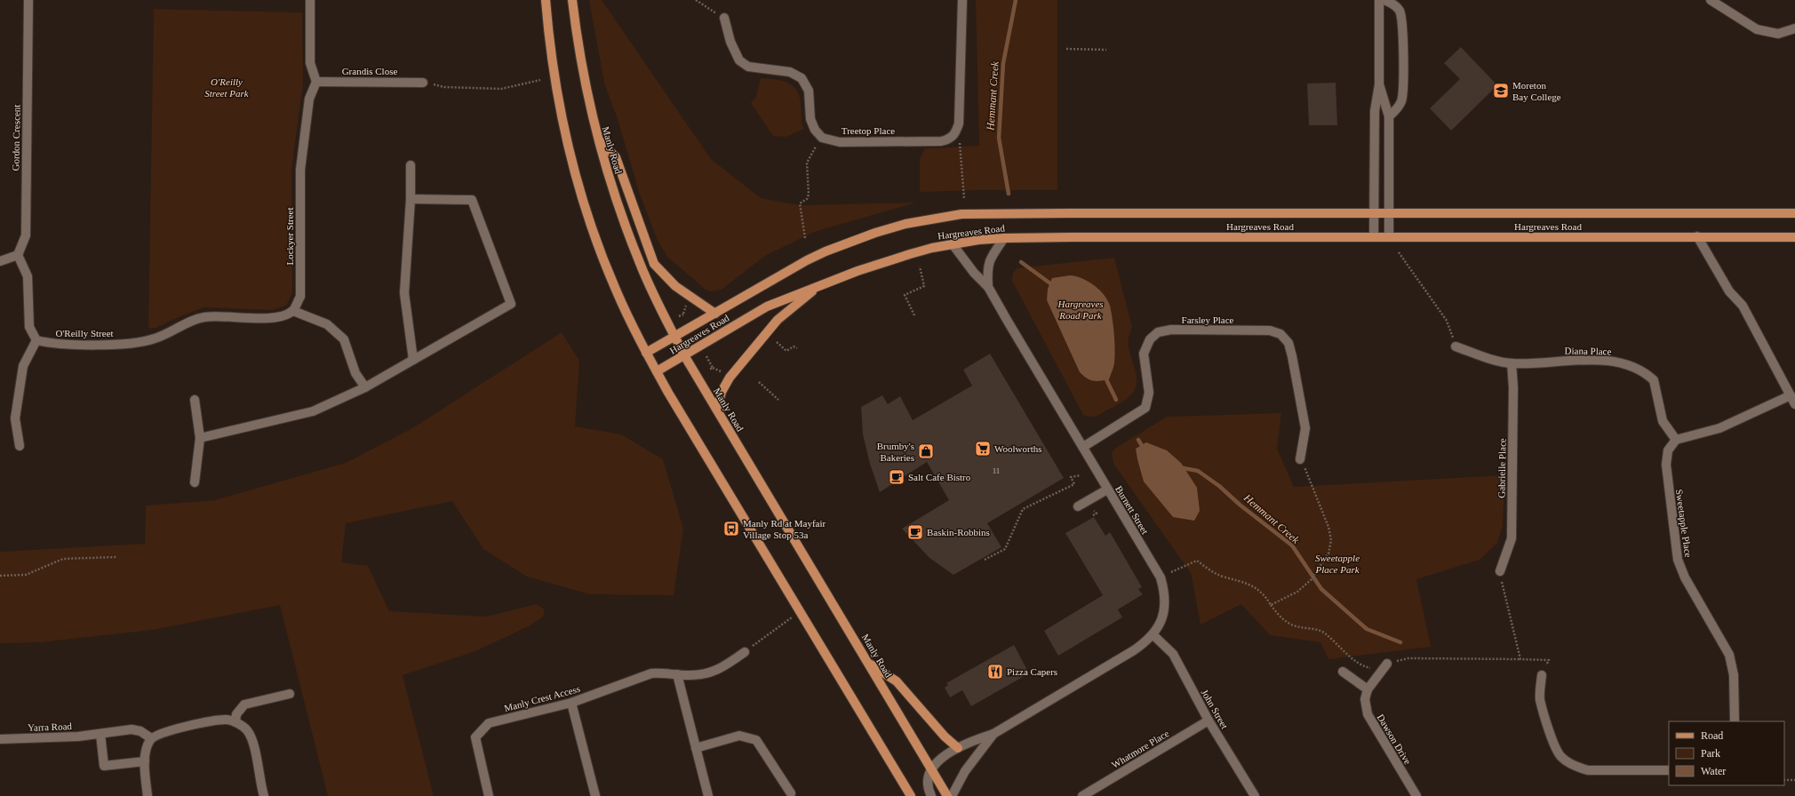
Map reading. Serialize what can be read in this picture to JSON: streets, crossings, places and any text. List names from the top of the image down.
{
  "streets": {
    "main road": ["Manly Road", "Hargreaves Road"],
    "street": [
      "Grandis Close",
      "Treetop Place",
      "Gordon Crescent",
      "Lockyer Street",
      "Farsley Place",
      "O'Reilly Street",
      "Diana Place",
      "Gabrielle Place",
      "Burnett Street",
      "Sweetapple Place",
      "Manly Crest Access",
      "John Street",
      "Yarra Road",
      "Dawson Drive",
      "Whatmore Place"
    ]
  },
  "crossings": [
    ["Grandis Close", "Lockyer Street"],
    ["Manly Road", "Hargreaves Road"],
    ["Manly Road", "Burnett Street"],
    ["Hargreaves Road", "Burnett Street"],
    ["Lockyer Street", "O'Reilly Street"],
    ["Farsley Place", "Burnett Street"],
    ["Diana Place", "Gabrielle Place"],
    ["Diana Place", "Sweetapple Place"],
    ["Burnett Street", "John Street"],
    ["John Street", "Whatmore Place"]
  ],
  "water": ["Hemmant Creek"],
  "parks": ["O'Reilly Street Park", "Hargreaves Road Park", "Sweetapple Place Park"],
  "places": {
    "school or university": ["Moreton Bay College"],
    "supermarket": ["Woolworths"],
    "shop": ["Brumby's Bakeries"],
    "cafe": ["Salt Cafe Bistro", "Baskin-Robbins"],
    "bus stop": ["Manly Rd at Mayfair Village Stop 53a"],
    "restaurant": ["Pizza Capers"]
  },
  "house_numbers": ["11"],
  "legend": ["Road", "Park", "Water"]
}
